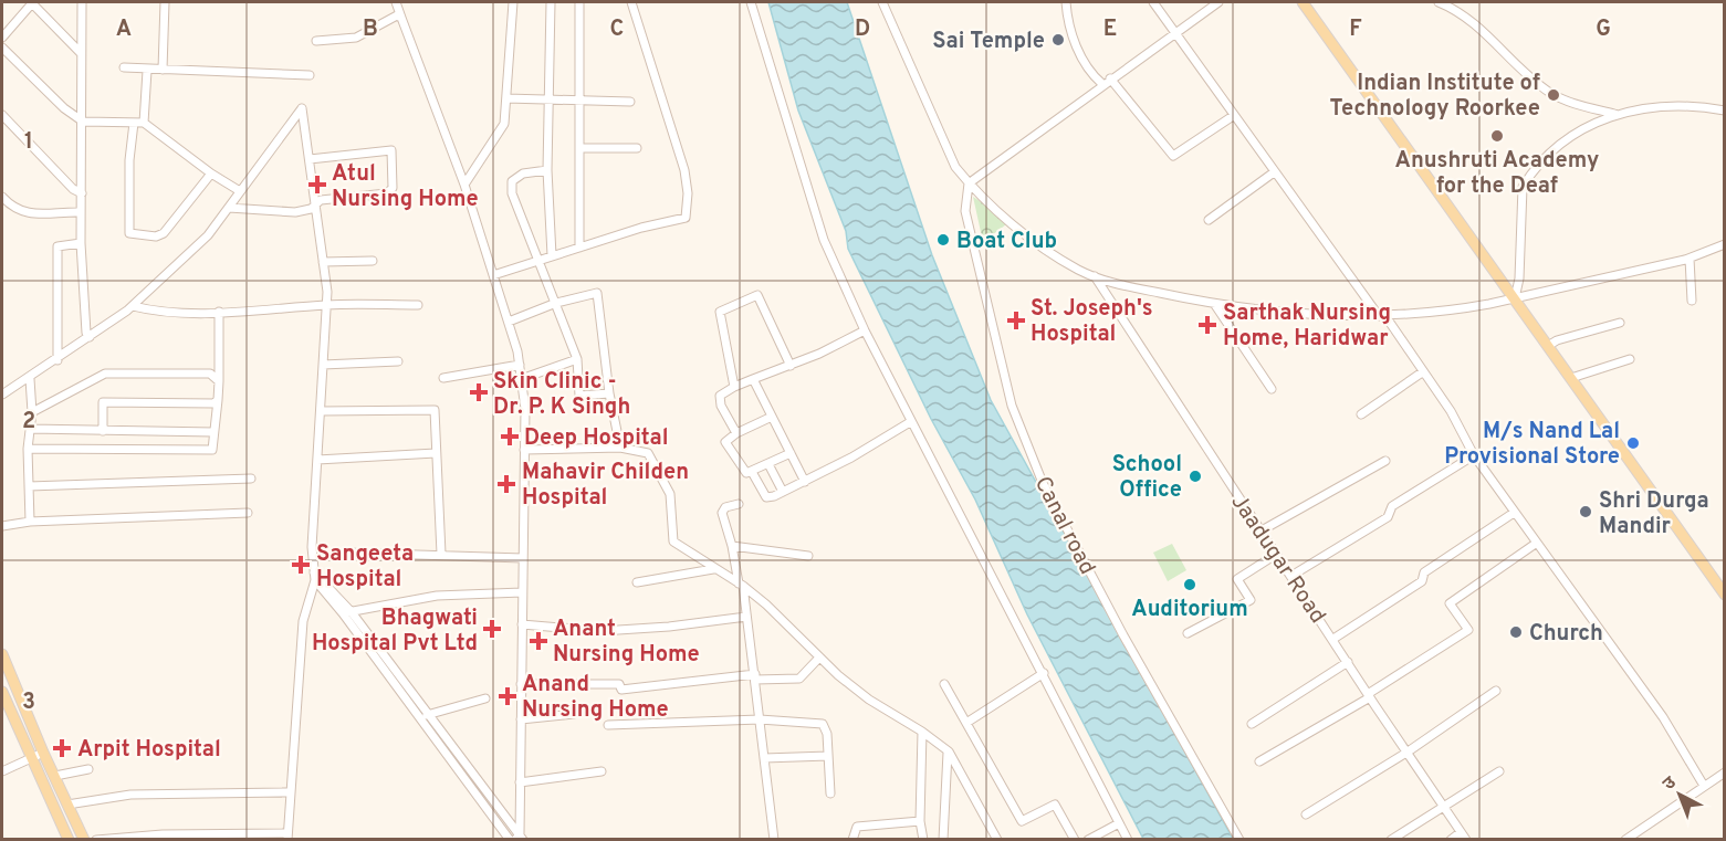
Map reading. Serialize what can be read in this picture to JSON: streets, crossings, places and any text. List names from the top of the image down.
{
  "streets": {
    "street": ["Canal road", "Jaadugar Road"]
  },
  "places": {
    "other": [
      "Sai Temple",
      "Indian Institute of Technology Roorkee",
      "Anushruti Academy for the Deaf",
      "Boat Club",
      "M/s Nand Lal Provisional Store",
      "School Office",
      "Shri Durga Mandir",
      "Auditorium",
      "Church"
    ],
    "health": [
      "Atul Nursing Home",
      "St. Joseph's Hospital",
      "Sarthak Nursing Home, Haridwar",
      "Skin Clinic - Dr. P. K Singh",
      "Deep Hospital",
      "Mahavir Childen Hospital",
      "Sangeeta Hospital",
      "Bhagwati Hospital Pvt Ltd",
      "Anant Nursing Home",
      "Anand Nursing Home",
      "Arpit Hospital"
    ]
  },
  "north": "top left",
  "grid": {
    "columns": [
      "A",
      "B",
      "C",
      "D",
      "E",
      "F",
      "G"
    ],
    "rows": ["1", "2", "3"]
  }
}
